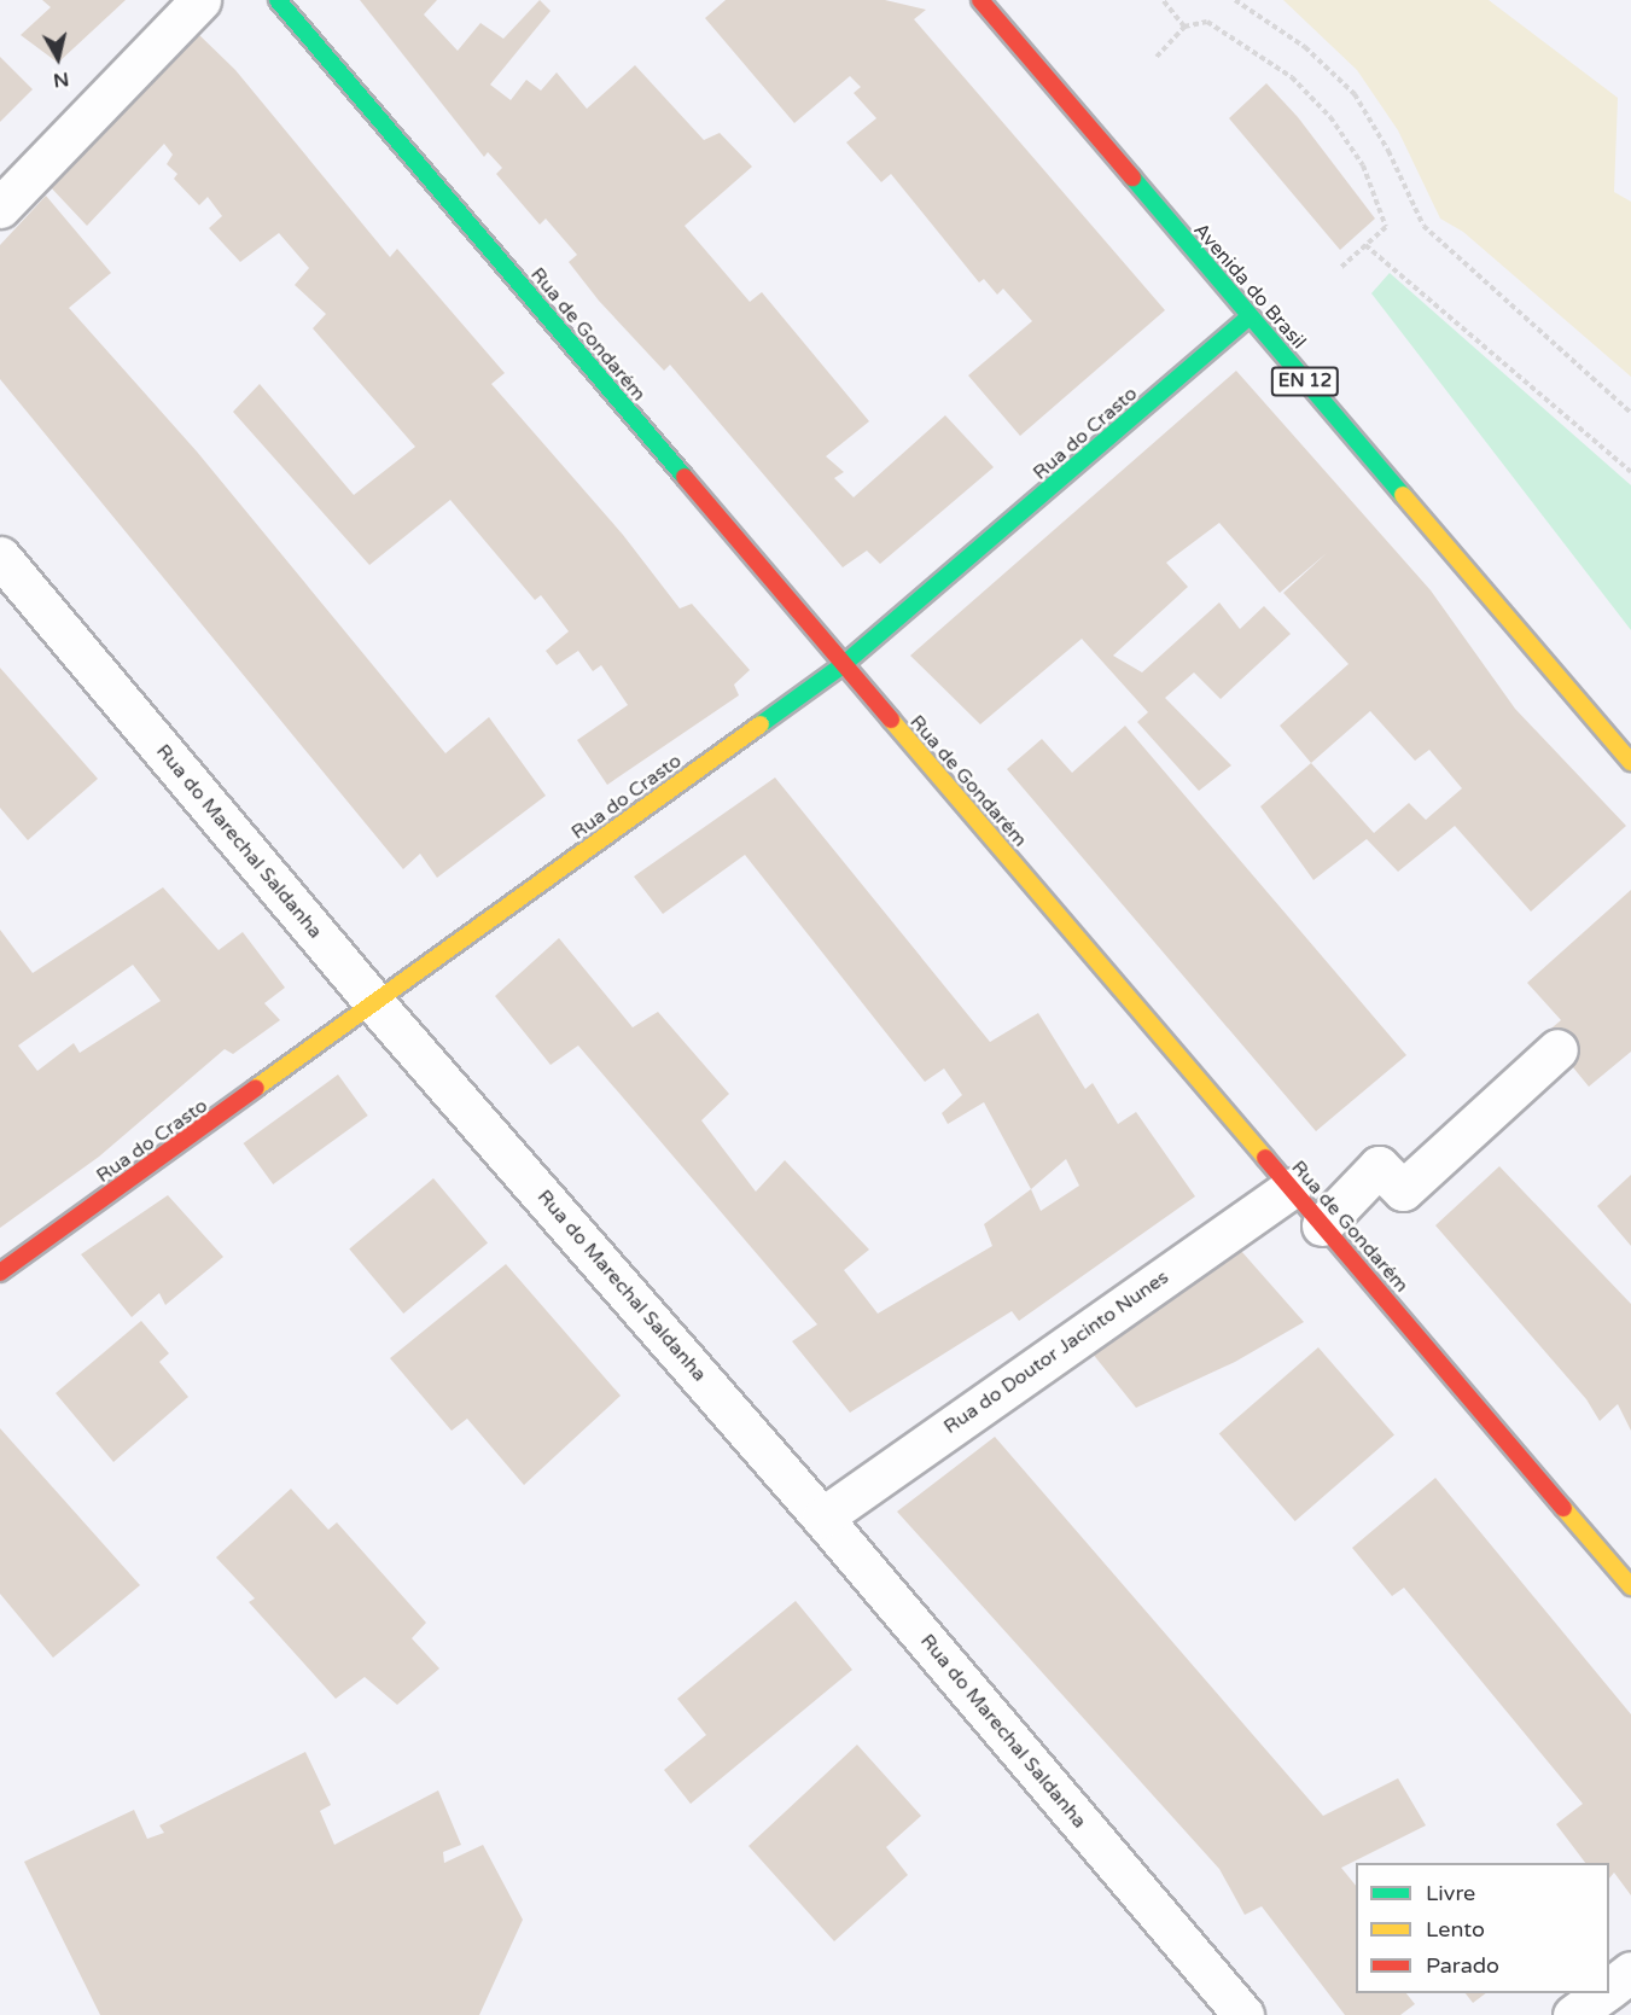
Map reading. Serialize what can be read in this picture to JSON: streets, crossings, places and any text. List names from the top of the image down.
{
  "streets": {
    "street": [
      "Avenida do Brasil",
      "Rua de Gondarém",
      "EN 12",
      "Rua do Crasto",
      "Rua do Marechal Saldanha",
      "Rua do Doutor Jacinto Nunes"
    ]
  },
  "crossings": [
    ["Avenida do Brasil", "Rua do Crasto"],
    ["Rua de Gondarém", "Rua do Crasto"],
    ["Rua de Gondarém", "Rua do Doutor Jacinto Nunes"],
    ["Rua do Crasto", "Rua do Marechal Saldanha"],
    ["Rua do Marechal Saldanha", "Rua do Doutor Jacinto Nunes"]
  ],
  "legend": ["Livre", "Lento", "Parado"],
  "north": "bottom"
}
